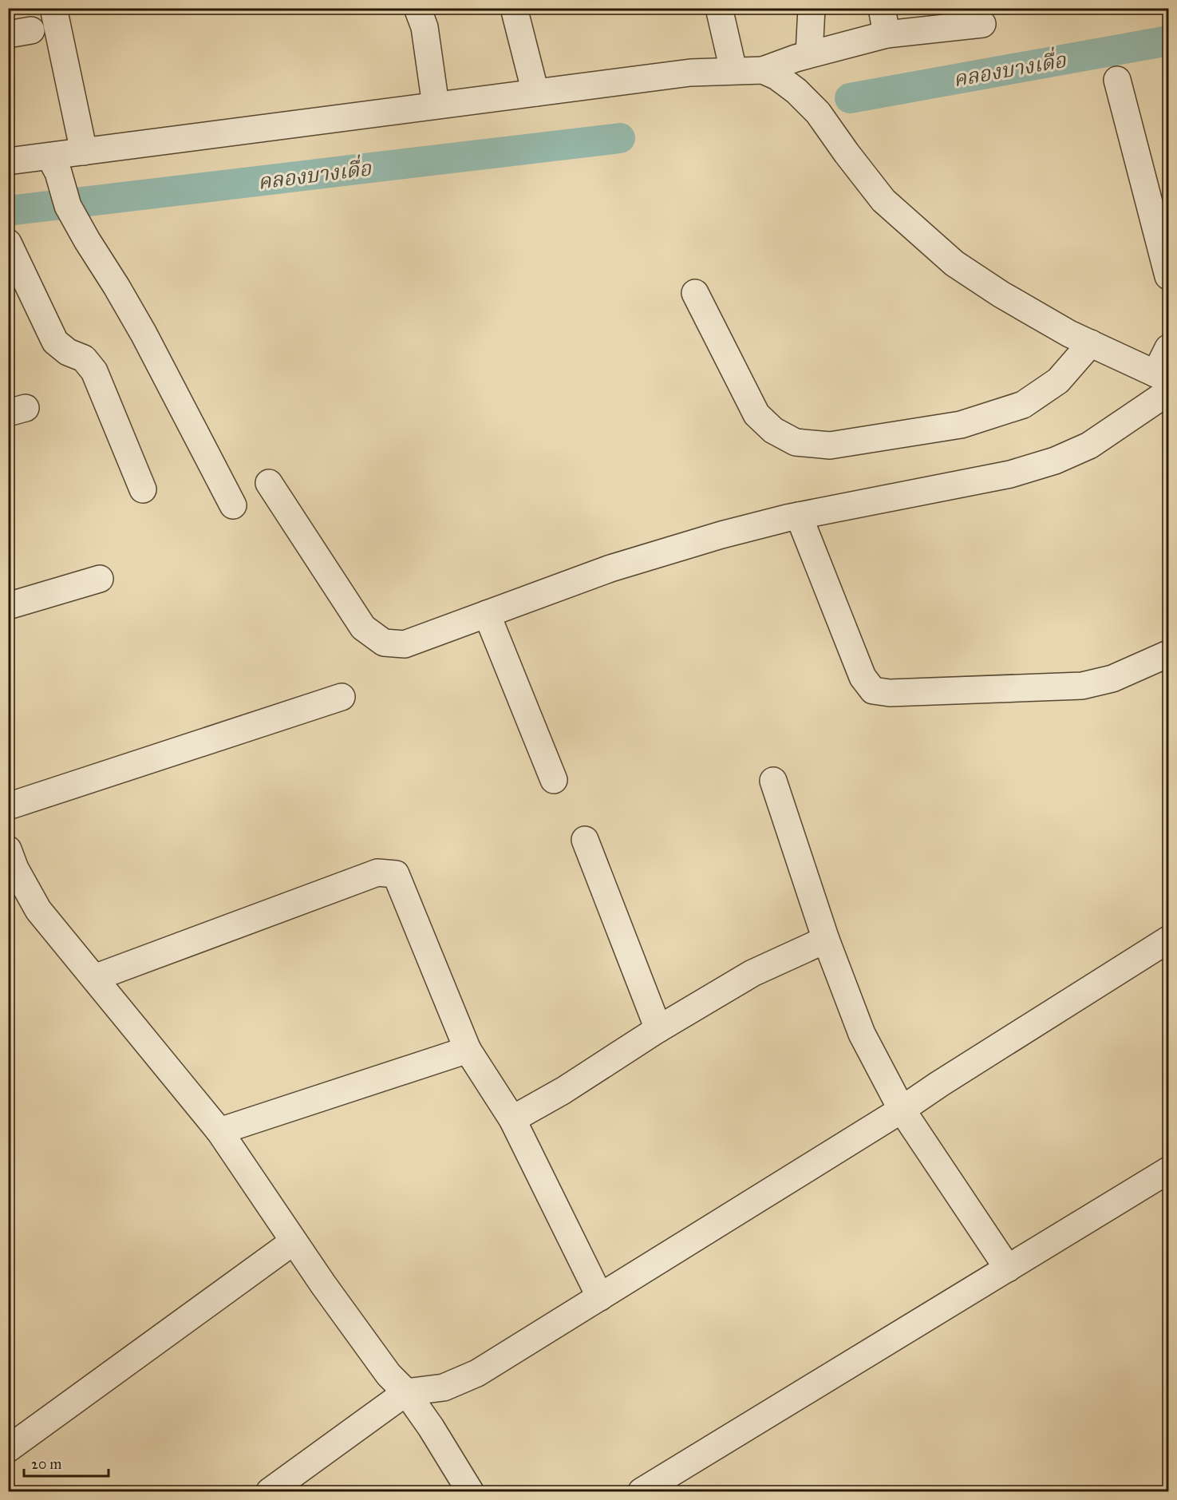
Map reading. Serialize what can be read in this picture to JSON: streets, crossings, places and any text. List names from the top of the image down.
{
  "water": ["คลองบางเดื่อ"],
  "scale_bar": "20 m"
}
